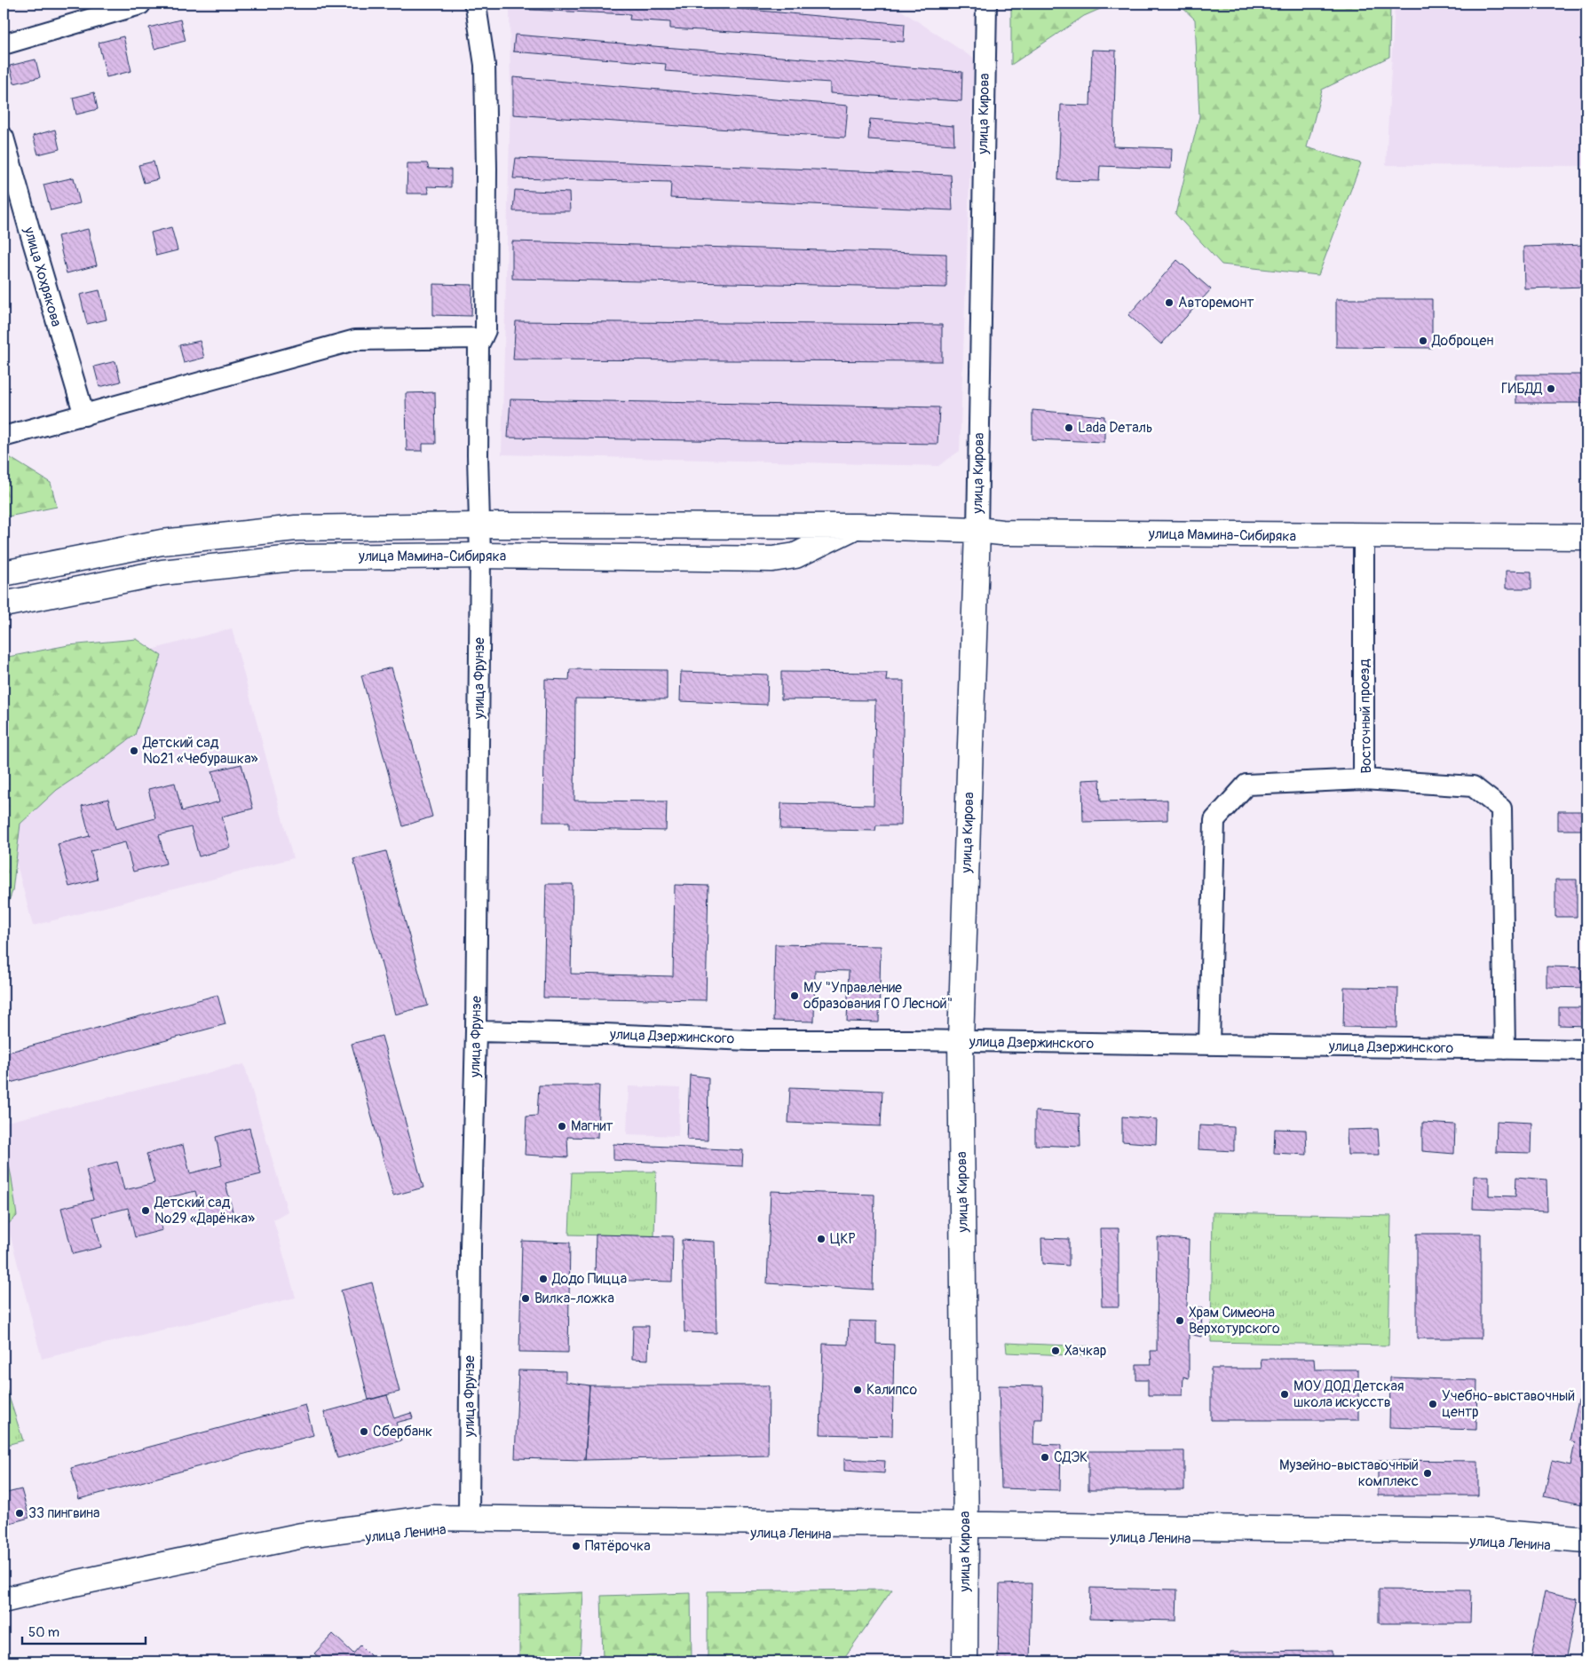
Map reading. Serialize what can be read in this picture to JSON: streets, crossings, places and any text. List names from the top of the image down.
{
  "streets": {
    "main road": ["улица Кирова", "улица Мамина-Сибиряка", "улица Ленина"],
    "street": [
      "улица Хохрякова",
      "улица Фрунзе",
      "Восточный проезд",
      "улица Дзержинского"
    ]
  },
  "crossings": [
    ["улица Кирова", "улица Мамина-Сибиряка"],
    ["улица Кирова", "улица Дзержинского"],
    ["улица Кирова", "улица Ленина"],
    ["улица Мамина-Сибиряка", "улица Фрунзе"],
    ["улица Мамина-Сибиряка", "Восточный проезд"],
    ["улица Фрунзе", "улица Дзержинского"],
    ["улица Фрунзе", "улица Ленина"],
    ["Восточный проезд", "улица Дзержинского"]
  ],
  "places": [
    "Авторемонт",
    "Доброцен",
    "ГИБДД",
    "Lada Dеталь",
    "Детский сад №21 «Чебурашка»",
    "МУ \"Управление образования ГО Лесной\"",
    "Магнит",
    "Детский сад №29 «Дарёнка»",
    "ЦКР",
    "Додо Пицца",
    "Вилка-ложка",
    "Храм Симеона Верхотурского",
    "Хачкар",
    "Калипсо",
    "МОУ ДОД Детская школа искусств",
    "Учебно-выставочный центр",
    "Сбербанк",
    "СДЭК",
    "Музейно-выставочный комплекс",
    "33 пингвина",
    "Пятёрочка"
  ],
  "scale_bar": "50 m"
}
